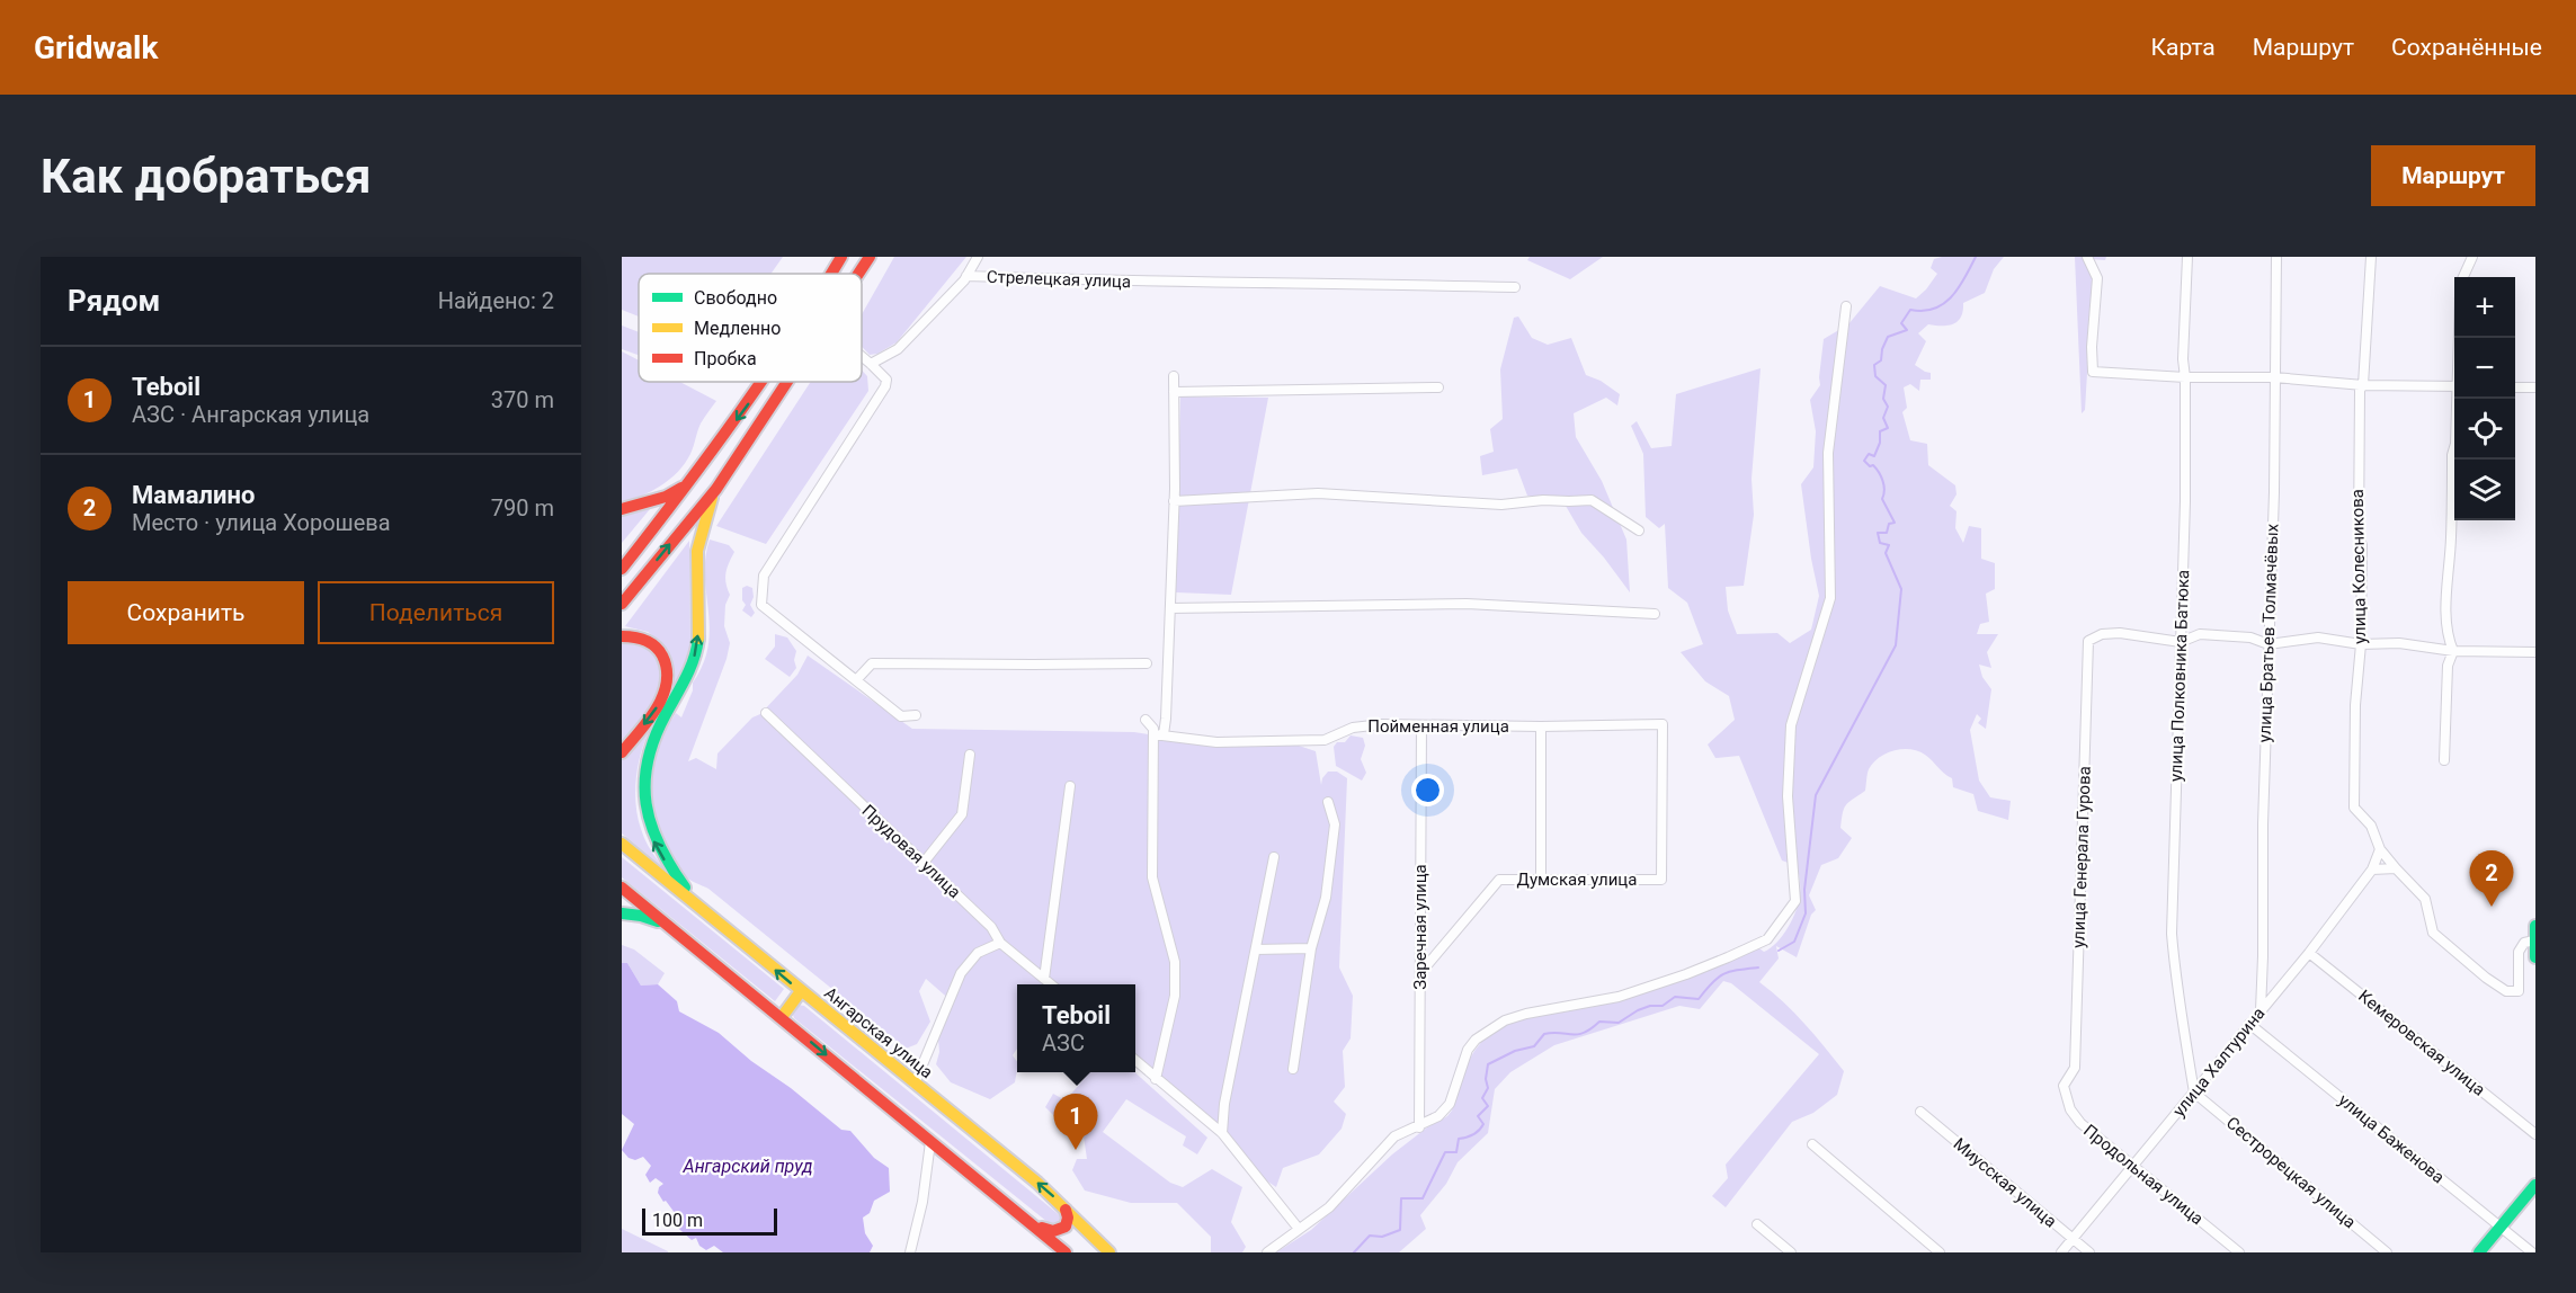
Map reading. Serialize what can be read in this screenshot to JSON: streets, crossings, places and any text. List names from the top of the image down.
{
  "streets": {
    "main road": ["Ангарская улица"],
    "street": [
      "Стрелецкая улица",
      "улица Колесникова",
      "улица Братьев Толмачёвых",
      "улица Полковника Батюка",
      "Пойменная улица",
      "Прудовая улица",
      "улица Генерала Гурова",
      "Думская улица",
      "Заречная улица",
      "Кемеровская улица",
      "улица Халтурина",
      "улица Баженова",
      "Сестрорецкая улица",
      "Продольная улица",
      "Миусская улица"
    ]
  },
  "crossings": [
    ["улица Братьев Толмачёвых", "улица Халтурина"],
    ["улица Полковника Батюка", "улица Генерала Гурова"],
    ["улица Полковника Батюка", "улица Халтурина"],
    ["улица Полковника Батюка", "Сестрорецкая улица"],
    ["Пойменная улица", "Думская улица"],
    ["Пойменная улица", "Заречная улица"],
    ["улица Генерала Гурова", "Продольная улица"],
    ["Думская улица", "Заречная улица"],
    ["Кемеровская улица", "улица Халтурина"],
    ["улица Халтурина", "улица Баженова"],
    ["улица Халтурина", "Сестрорецкая улица"],
    ["улица Халтурина", "Продольная улица"],
    ["улица Халтурина", "Миусская улица"]
  ],
  "water": ["Ангарский пруд"],
  "legend": ["Свободно", "Медленно", "Пробка"],
  "scale_bar": "100 m",
  "page": {
    "header": "Gridwalk",
    "nav": ["Карта", "Маршрут", "Сохранённые"],
    "buttons": [
      "Маршрут",
      ["Сохранить", "Поделиться"]
    ],
    "title": "Как добраться",
    "heading": ["Рядом", "Найдено: 2"],
    "map_buttons": ["+", "−"],
    "list": [
      {
        "mark": "1",
        "name": "Teboil",
        "note": "АЗС · Ангарская улица",
        "value": "370 m"
      },
      {
        "mark": "2",
        "name": "Мамалино",
        "note": "Место · улица Хорошева",
        "value": "790 m"
      }
    ],
    "pins": ["2", "1"],
    "popup": ["Teboil", "АЗС"],
    "scale": "100 m"
  }
}
